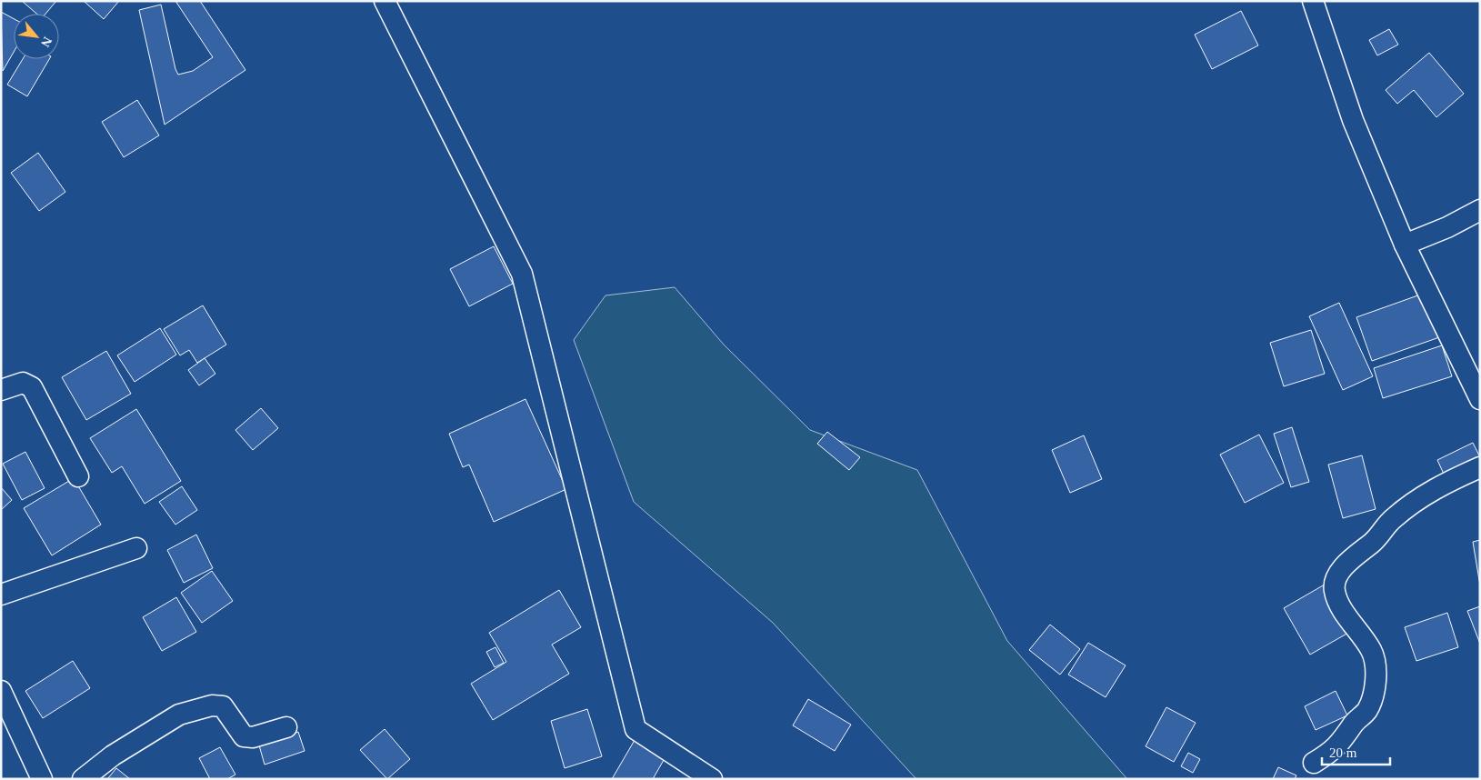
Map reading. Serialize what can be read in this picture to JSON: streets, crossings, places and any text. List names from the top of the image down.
{
  "scale_bar": "20 m",
  "north": "bottom right"
}
